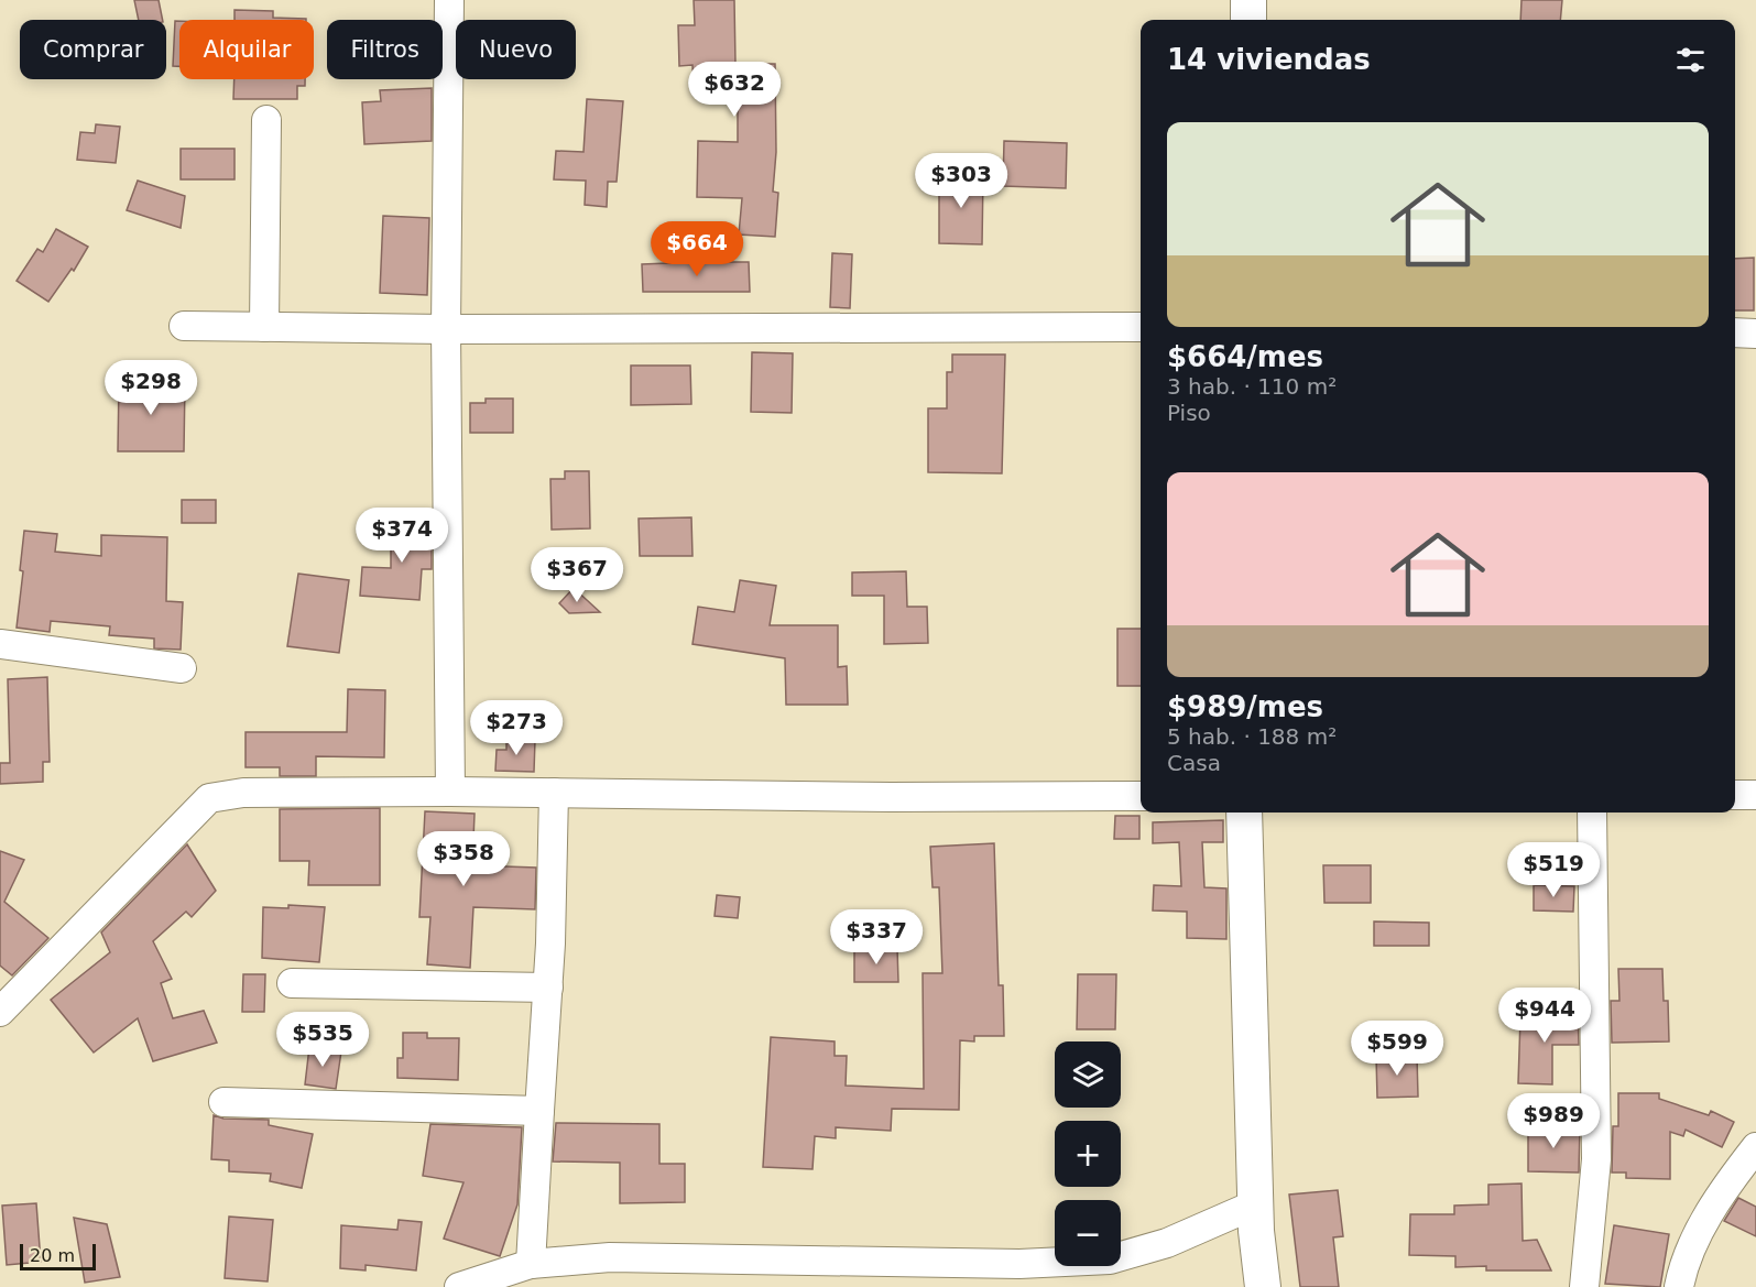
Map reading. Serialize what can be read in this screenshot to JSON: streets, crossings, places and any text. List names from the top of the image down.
{
  "scale_bar": "20 m",
  "page": {
    "chip": [
      "Comprar",
      "Alquilar",
      "Filtros",
      "Nuevo"
    ],
    "heading": "14 viviendas",
    "price": [
      "$632",
      "$303",
      "$664",
      "$298",
      "$374",
      "$367",
      "$273",
      "$358",
      "$519",
      "$337",
      "$944",
      "$535",
      "$599",
      "$989"
    ],
    "list": [
      {
        "name": "$664/mes",
        "note": "3 hab. · 110 m² · Piso"
      },
      {
        "name": "$989/mes",
        "note": "5 hab. · 188 m² · Casa"
      }
    ],
    "map_buttons": ["+", "−"],
    "scale": "20 m"
  }
}
